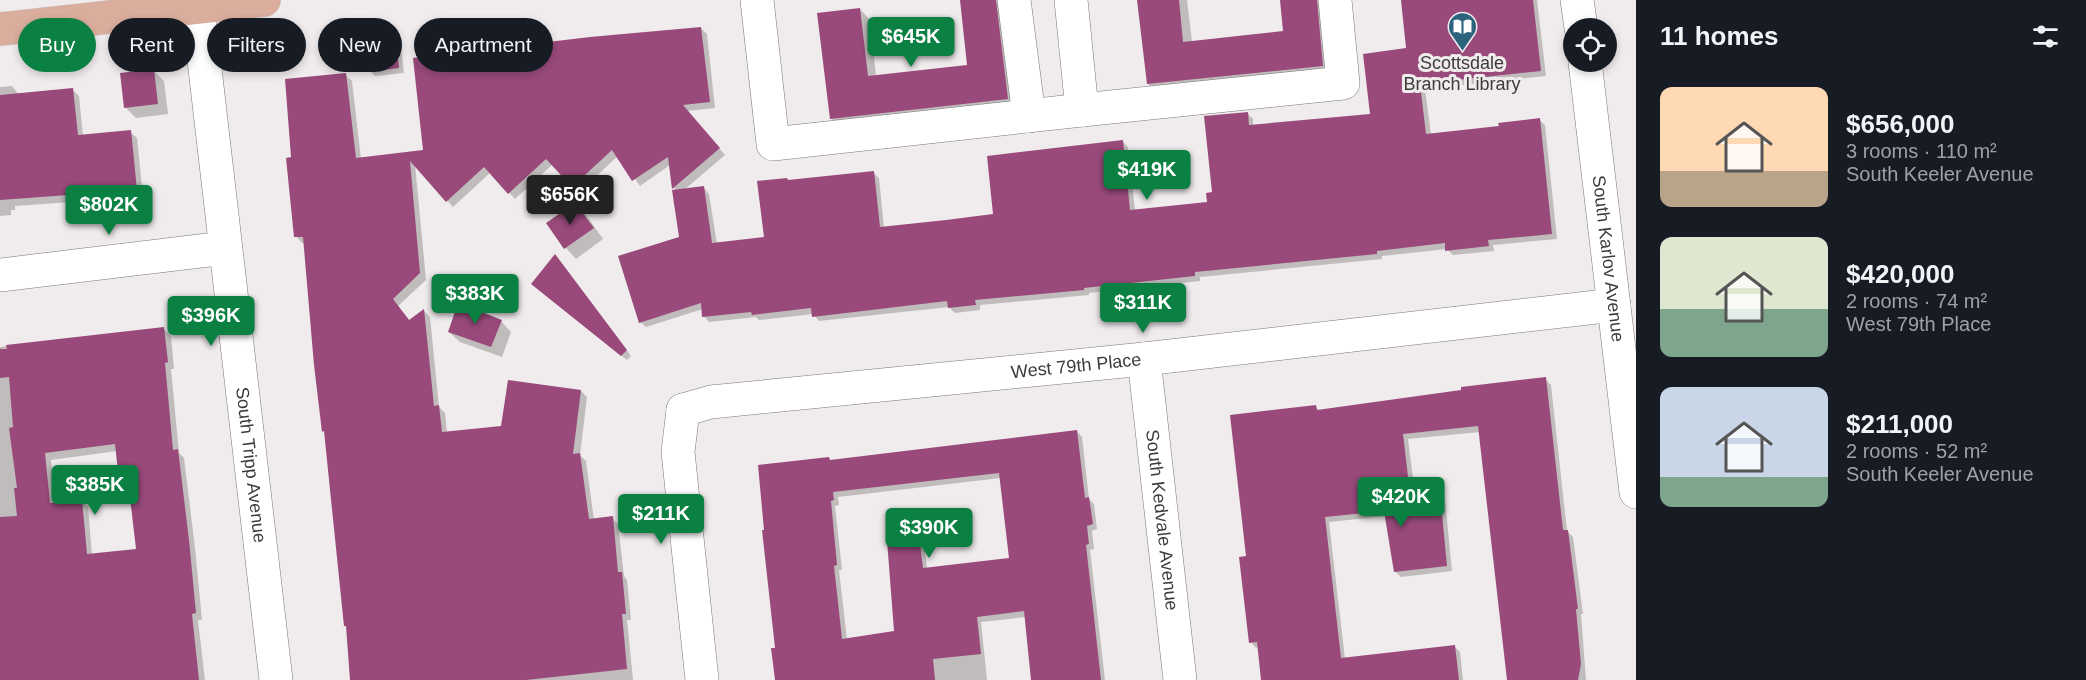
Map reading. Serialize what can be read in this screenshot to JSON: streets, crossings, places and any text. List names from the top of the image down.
{
  "streets": {
    "street": [
      "South Karlov Avenue",
      "West 79th Place",
      "South Tripp Avenue",
      "South Kedvale Avenue"
    ]
  },
  "crossings": [
    ["South Karlov Avenue", "West 79th Place"],
    ["West 79th Place", "South Kedvale Avenue"]
  ],
  "places": {
    "library": ["Scottsdale Branch Library"]
  },
  "page": {
    "heading": "11 homes",
    "price": [
      "$645K",
      "$419K",
      "$656K",
      "$802K",
      "$383K",
      "$311K",
      "$396K",
      "$385K",
      "$420K",
      "$211K",
      "$390K"
    ],
    "chip": [
      "Buy",
      "Rent",
      "Filters",
      "New",
      "Apartment"
    ],
    "list": [
      {
        "name": "$656,000",
        "note": "3 rooms · 110 m² · South Keeler Avenue"
      },
      {
        "name": "$420,000",
        "note": "2 rooms · 74 m² · West 79th Place"
      },
      {
        "name": "$211,000",
        "note": "2 rooms · 52 m² · South Keeler Avenue"
      }
    ]
  }
}
